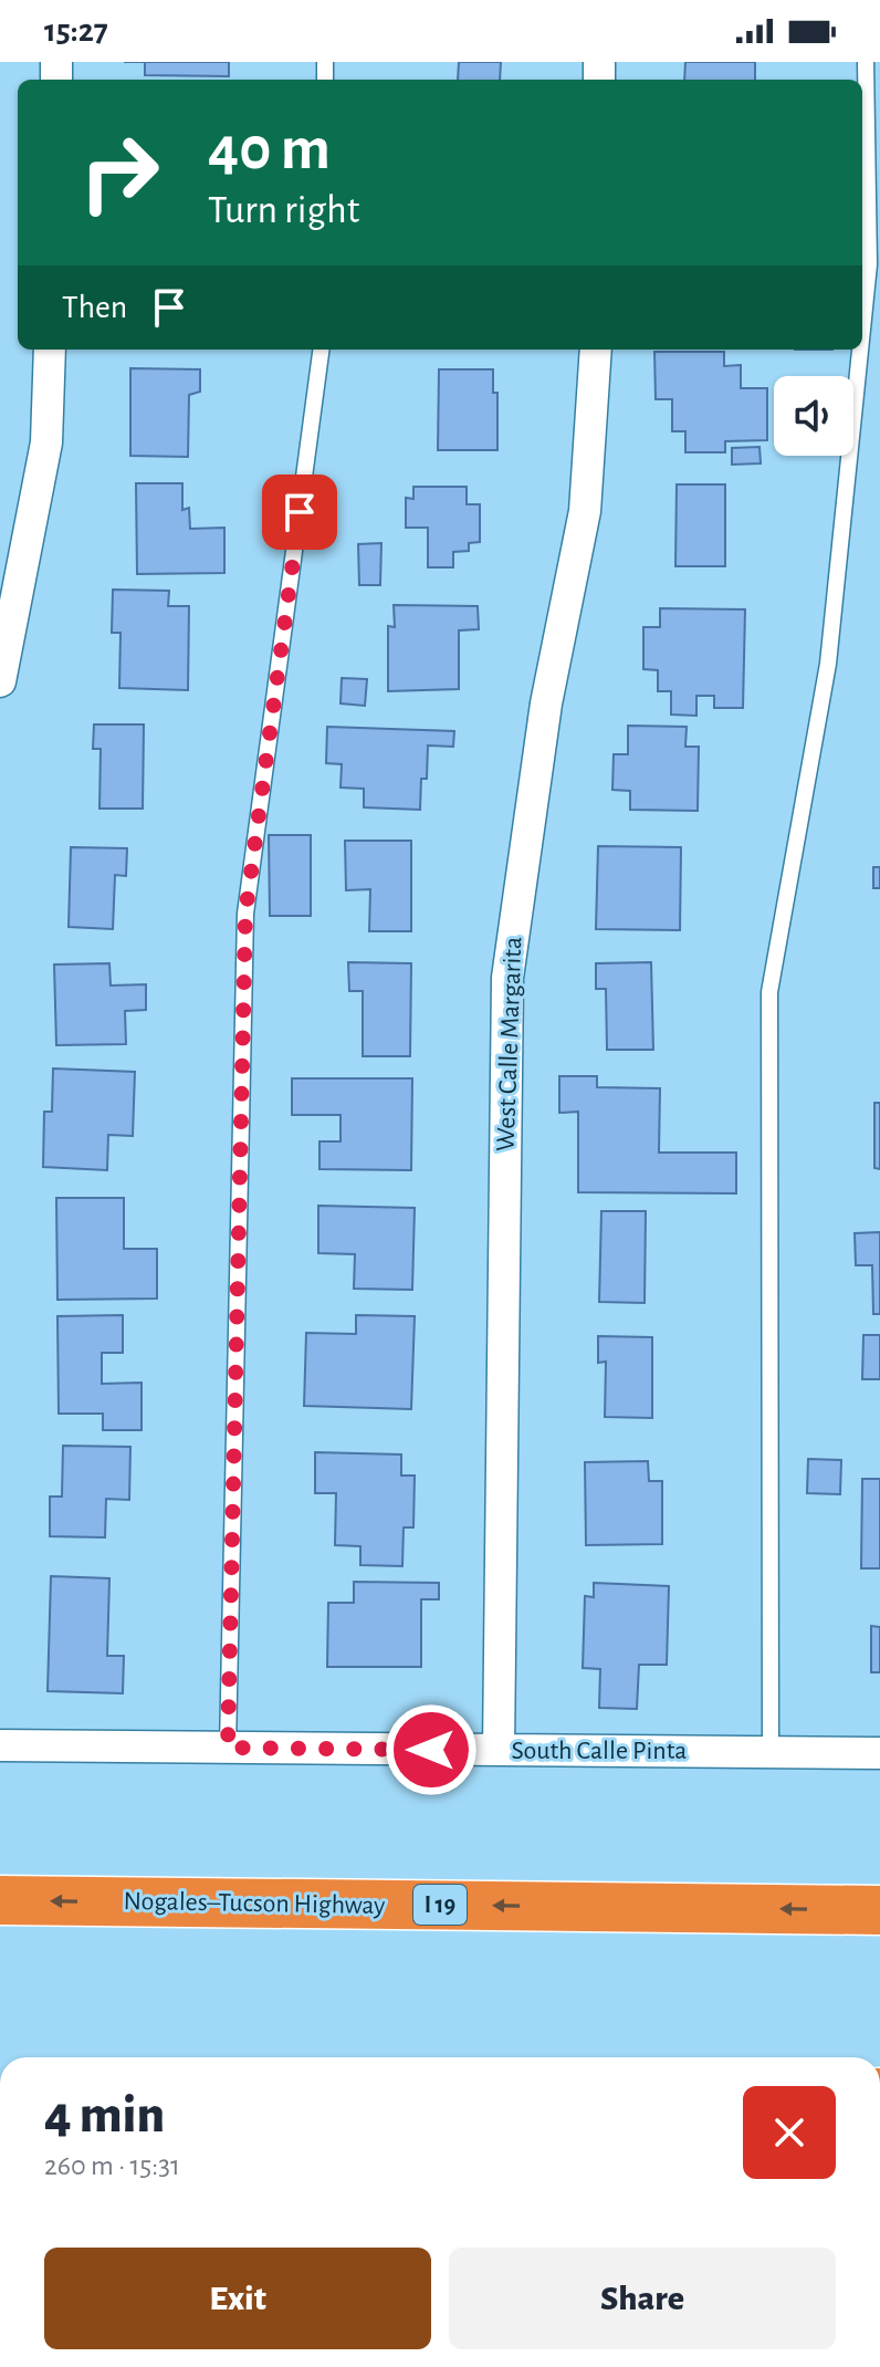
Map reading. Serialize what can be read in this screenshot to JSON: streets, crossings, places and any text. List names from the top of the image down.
{
  "streets": {
    "highway": ["Nogales–Tucson Highway", "I 19"],
    "street": ["West Calle Margarita", "South Calle Pinta"]
  },
  "crossings": [
    ["West Calle Margarita", "South Calle Pinta"]
  ],
  "one_way": ["Nogales–Tucson Highway"],
  "page": {
    "status": "15:27",
    "turn": ["40 m", "Turn right"],
    "then": "Then",
    "heading": ["4 min", "260 m · 15:31"],
    "buttons": ["Exit", "Share"]
  }
}
